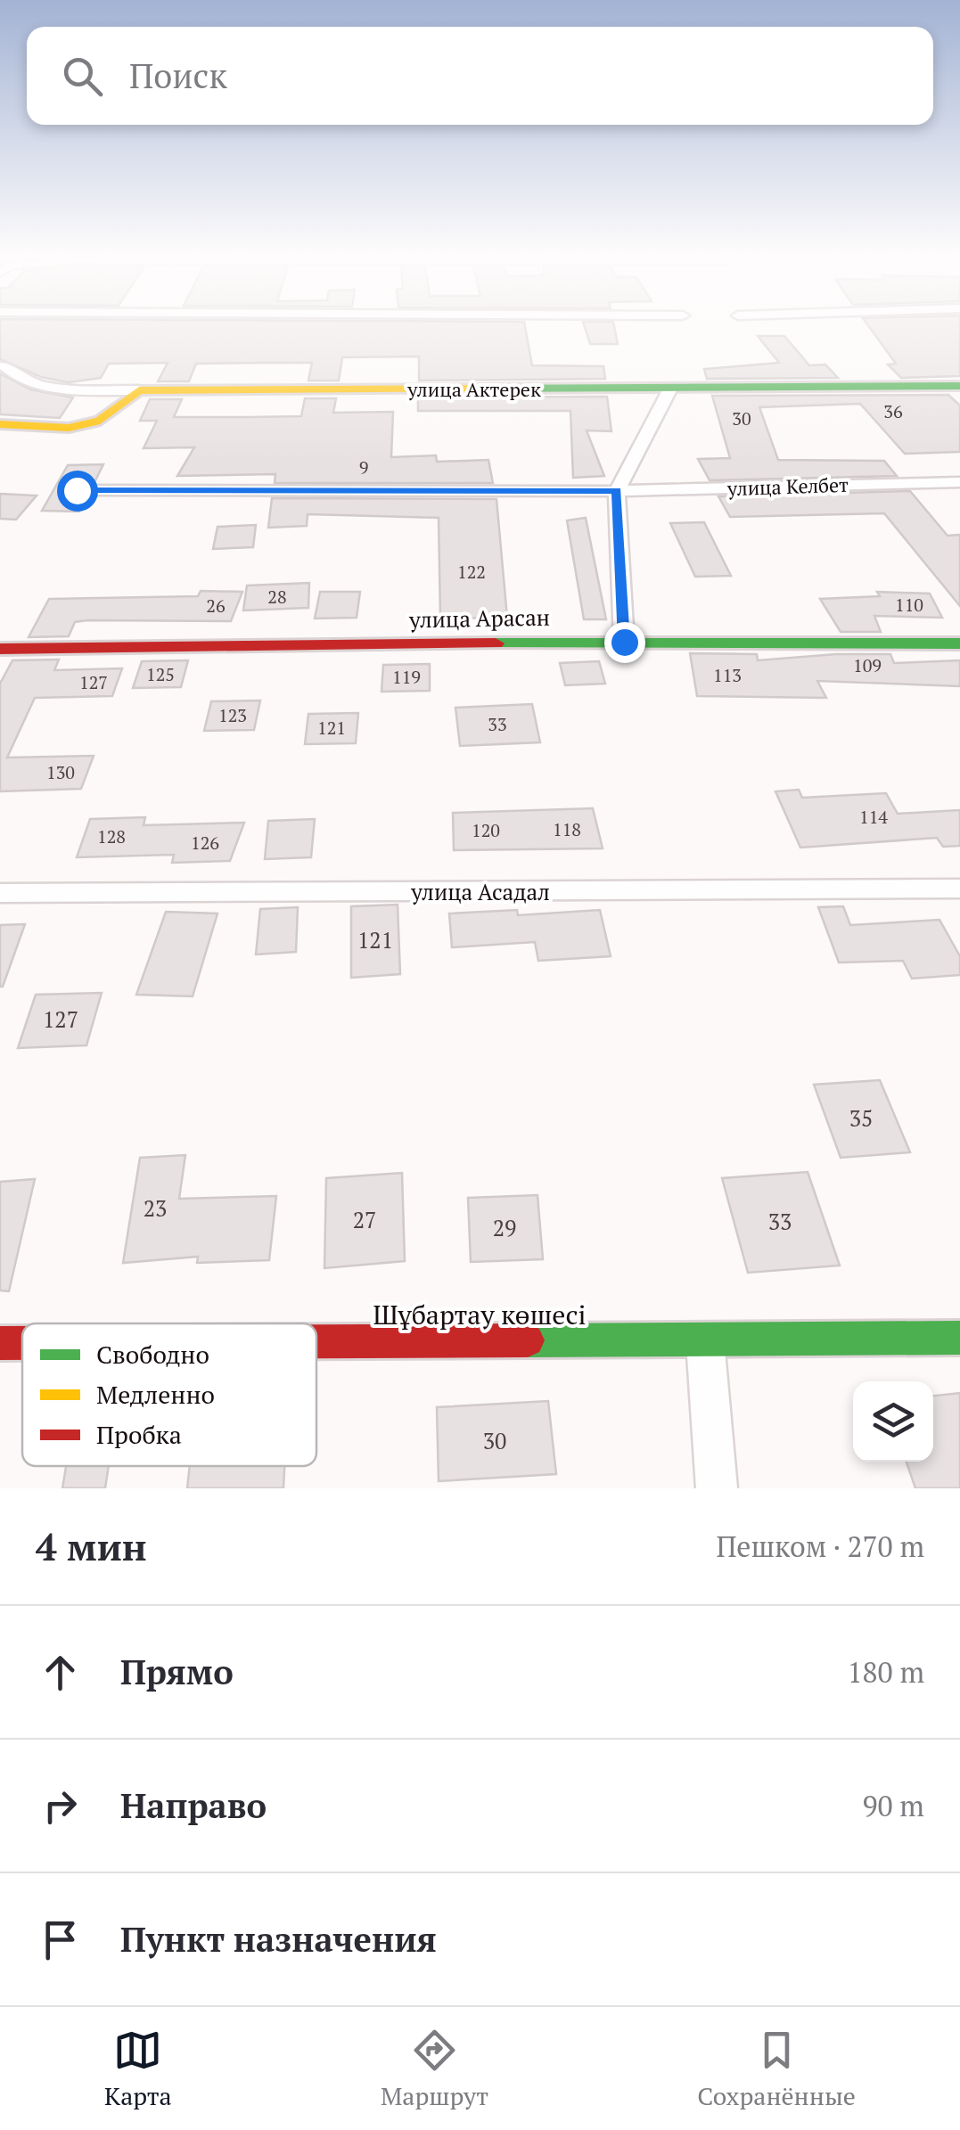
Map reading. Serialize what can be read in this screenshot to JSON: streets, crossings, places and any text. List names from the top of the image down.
{
  "streets": {
    "street": [
      "улица Актерек",
      "улица Келбет",
      "улица Арасан",
      "улица Асадал",
      "Шұбартау көшесі"
    ]
  },
  "house_numbers": [
    "36",
    "30",
    "9",
    "122",
    "28",
    "110",
    "26",
    "109",
    "125",
    "113",
    "119",
    "127",
    "123",
    "33",
    "121",
    "130",
    "114",
    "118",
    "120",
    "128",
    "126",
    "121",
    "127",
    "35",
    "23",
    "27",
    "33",
    "29",
    "30"
  ],
  "legend": ["Свободно", "Медленно", "Пробка"],
  "page": {
    "search": "Поиск",
    "heading": ["4 мин", "Пешком · 270 m"],
    "list": [
      ["Прямо", "180 m"],
      ["Направо", "90 m"],
      "Пункт назначения"
    ],
    "nav": ["Карта", "Маршрут", "Сохранённые"]
  }
}
